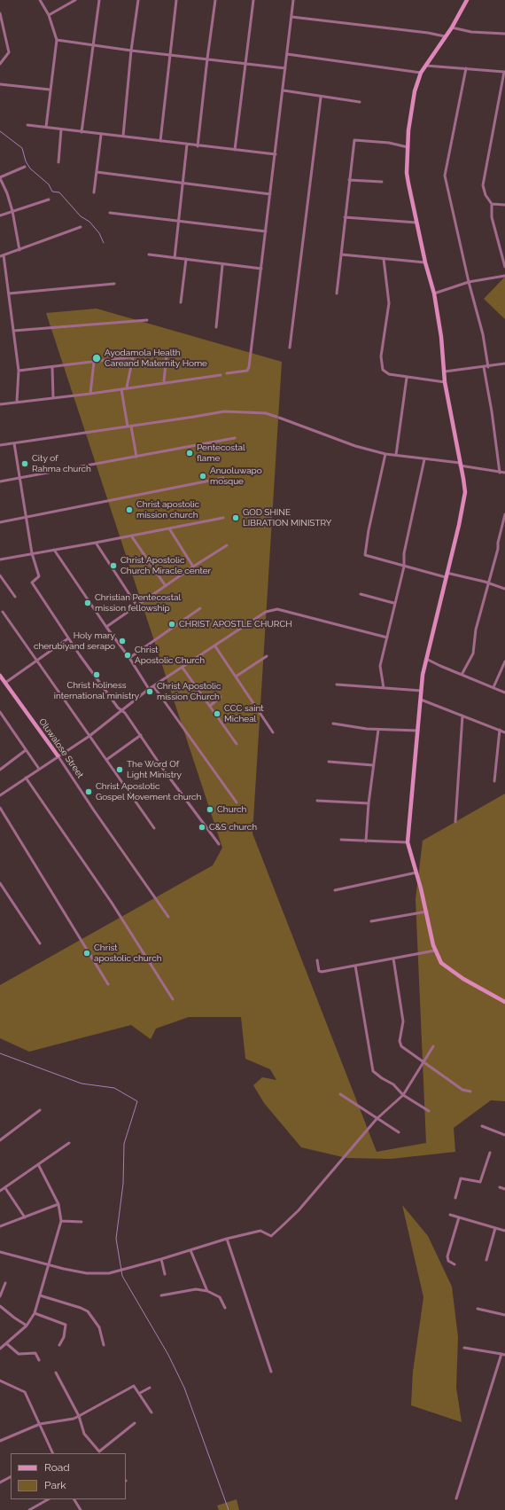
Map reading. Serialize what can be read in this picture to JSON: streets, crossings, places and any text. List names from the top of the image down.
{
  "streets": {
    "street": ["Oluwalose Street"]
  },
  "places": [
    "Ayodamola Health Careand Maternity Home",
    "Pentecostal flame",
    "City of Rahma church",
    "Anuoluwapo mosque",
    "Christ apostolic mission church",
    "GOD SHINE LIBRATION MINISTRY",
    "Christ Apostolic Church Miracle center",
    "Christian Pentecostal mission fellowship",
    "CHRIST APOSTLE CHURCH",
    "Holy mary cherubiyand serapo",
    "Christ Apostolic Church",
    "Christ holiness international ministry",
    "Christ Apostolic mission Church",
    "CCC saint Micheal",
    "The Word Of Light Ministry",
    "Christ Aposlotic Gospel Movement church",
    "Church",
    "C&S church",
    "Christ apostolic church"
  ],
  "legend": ["Road", "Park"]
}
